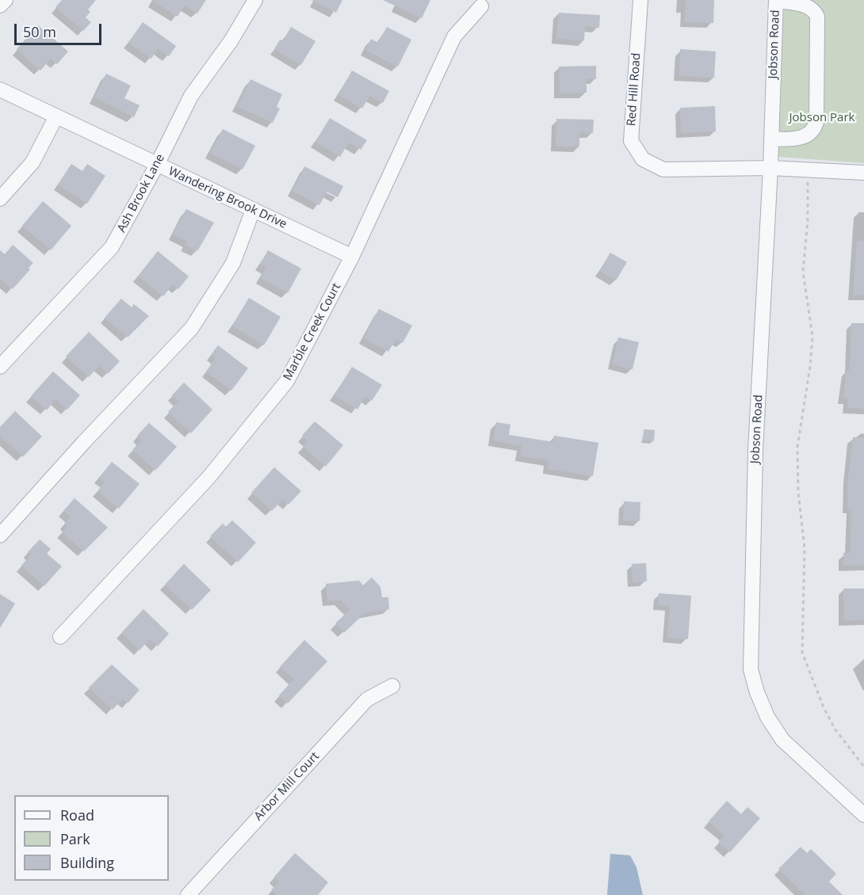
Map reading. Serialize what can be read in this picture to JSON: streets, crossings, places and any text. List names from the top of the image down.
{
  "streets": {
    "street": [
      "Jobson Road",
      "Red Hill Road",
      "Ash Brook Lane",
      "Wandering Brook Drive",
      "Marble Creek Court",
      "Arbor Mill Court"
    ]
  },
  "crossings": [
    ["Jobson Road", "Red Hill Road"],
    ["Ash Brook Lane", "Wandering Brook Drive"],
    ["Wandering Brook Drive", "Marble Creek Court"]
  ],
  "parks": ["Jobson Park"],
  "legend": ["Road", "Park", "Building"],
  "scale_bar": "50 m"
}
